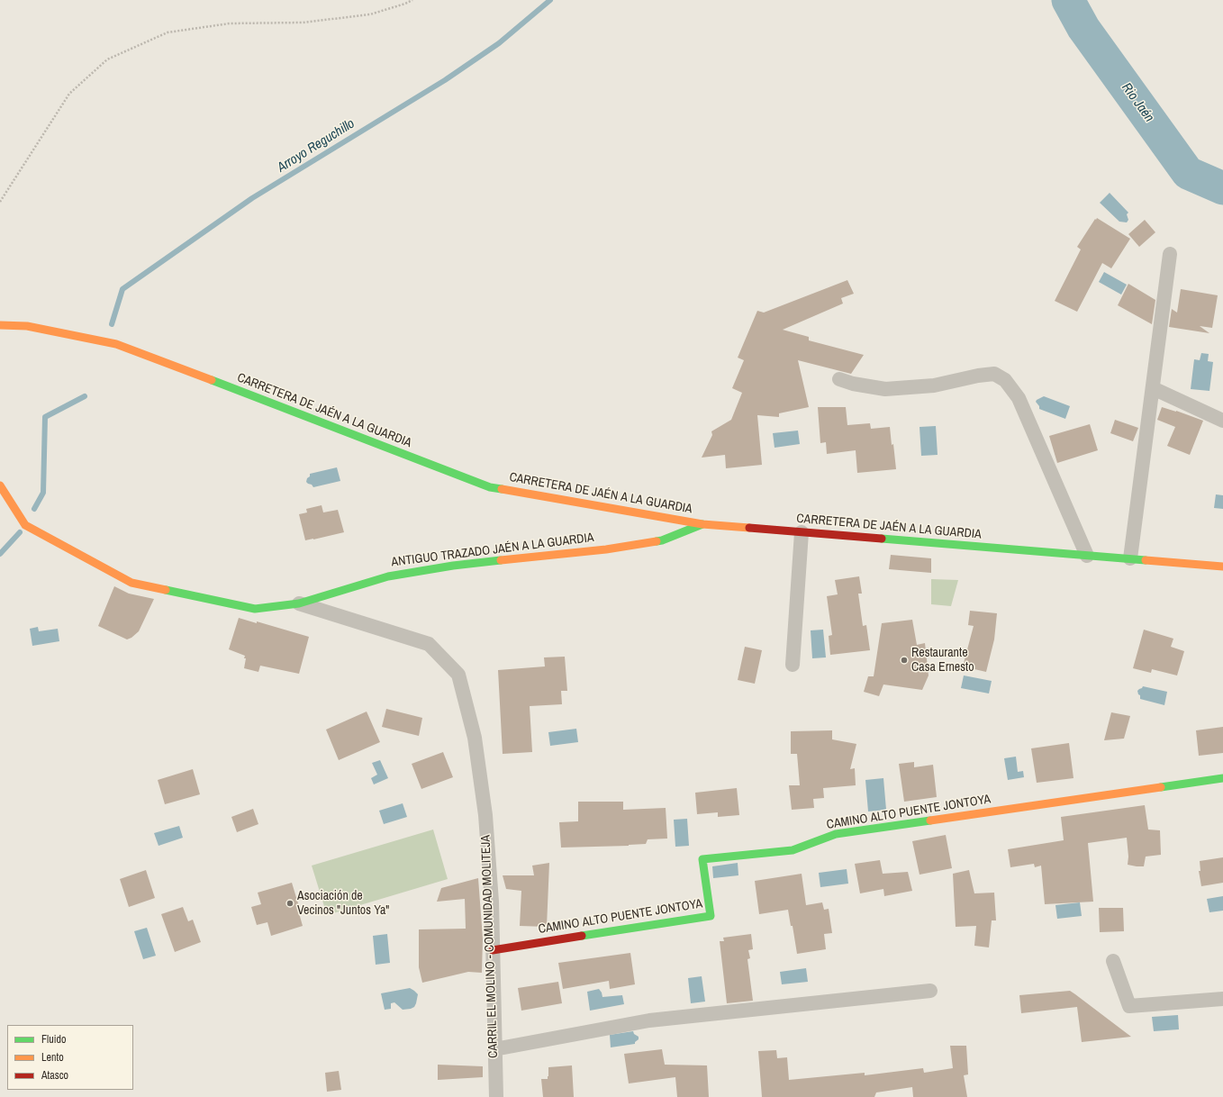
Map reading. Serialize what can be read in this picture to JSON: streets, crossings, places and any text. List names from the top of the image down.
{
  "streets": {
    "street": [
      "CARRETERA DE JAÉN A LA GUARDIA",
      "ANTIGUO TRAZADO JAÉN A LA GUARDIA",
      "CAMINO ALTO PUENTE JONTOYA",
      "CARRIL EL MOLINO - COMUNIDAD MOLITEJA"
    ]
  },
  "crossings": [
    ["CARRETERA DE JAÉN A LA GUARDIA", "ANTIGUO TRAZADO JAÉN A LA GUARDIA"],
    ["ANTIGUO TRAZADO JAÉN A LA GUARDIA", "CARRIL EL MOLINO - COMUNIDAD MOLITEJA"],
    ["CAMINO ALTO PUENTE JONTOYA", "CARRIL EL MOLINO - COMUNIDAD MOLITEJA"]
  ],
  "water": ["Rio Jaén", "Arroyo Reguchillo"],
  "places": ["Restaurante Casa Ernesto", "Asociación de Vecinos \"Juntos Ya\""],
  "legend": ["Fluido", "Lento", "Atasco"]
}
